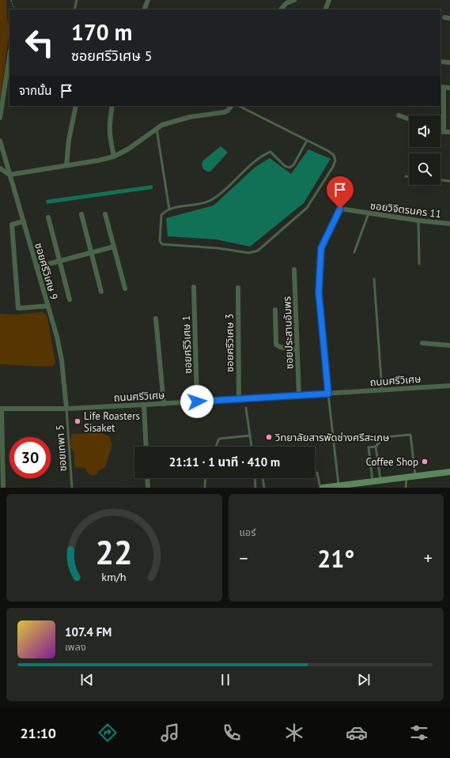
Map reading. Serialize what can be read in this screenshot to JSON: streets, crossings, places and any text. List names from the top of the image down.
{
  "streets": {
    "street": [
      "ซอยวิจิตรนคร 11",
      "ซอยศรีวิเศษ 9",
      "ซอยประสานอัมพร",
      "ซอยศรีวิเศษ 3",
      "ซอยศรีวิเศษ 1",
      "ถนนศรีวิเศษ"
    ],
    "lane": ["ซอยเทพา 5"]
  },
  "crossings": [
    ["ซอยวิจิตรนคร 11", "ถนนศรีวิเศษ"],
    ["ซอยศรีวิเศษ 9", "ถนนศรีวิเศษ"],
    ["ซอยศรีวิเศษ 9", "ซอยเทพา 5"],
    ["ซอยประสานอัมพร", "ถนนศรีวิเศษ"],
    ["ซอยศรีวิเศษ 3", "ถนนศรีวิเศษ"],
    ["ซอยศรีวิเศษ 1", "ถนนศรีวิเศษ"],
    ["ถนนศรีวิเศษ", "ซอยเทพา 5"]
  ],
  "places": ["Life Roasters Sisaket", "วิทยาลัยสารพัดช่างศรีสะเกษ", "Coffee Shop"],
  "page": {
    "turn": ["170 m", "ซอยศรีวิเศษ 5"],
    "then": "จากนั้น",
    "limit": "30",
    "trip": "21:11 · 1 นาที · 410 m",
    "tile": "แอร์",
    "heat": ["−", "21°", "+"],
    "song": ["107.4 FM", "เพลง"],
    "tabs": "21:10",
    "gauge": ["22", "km/h"]
  }
}
